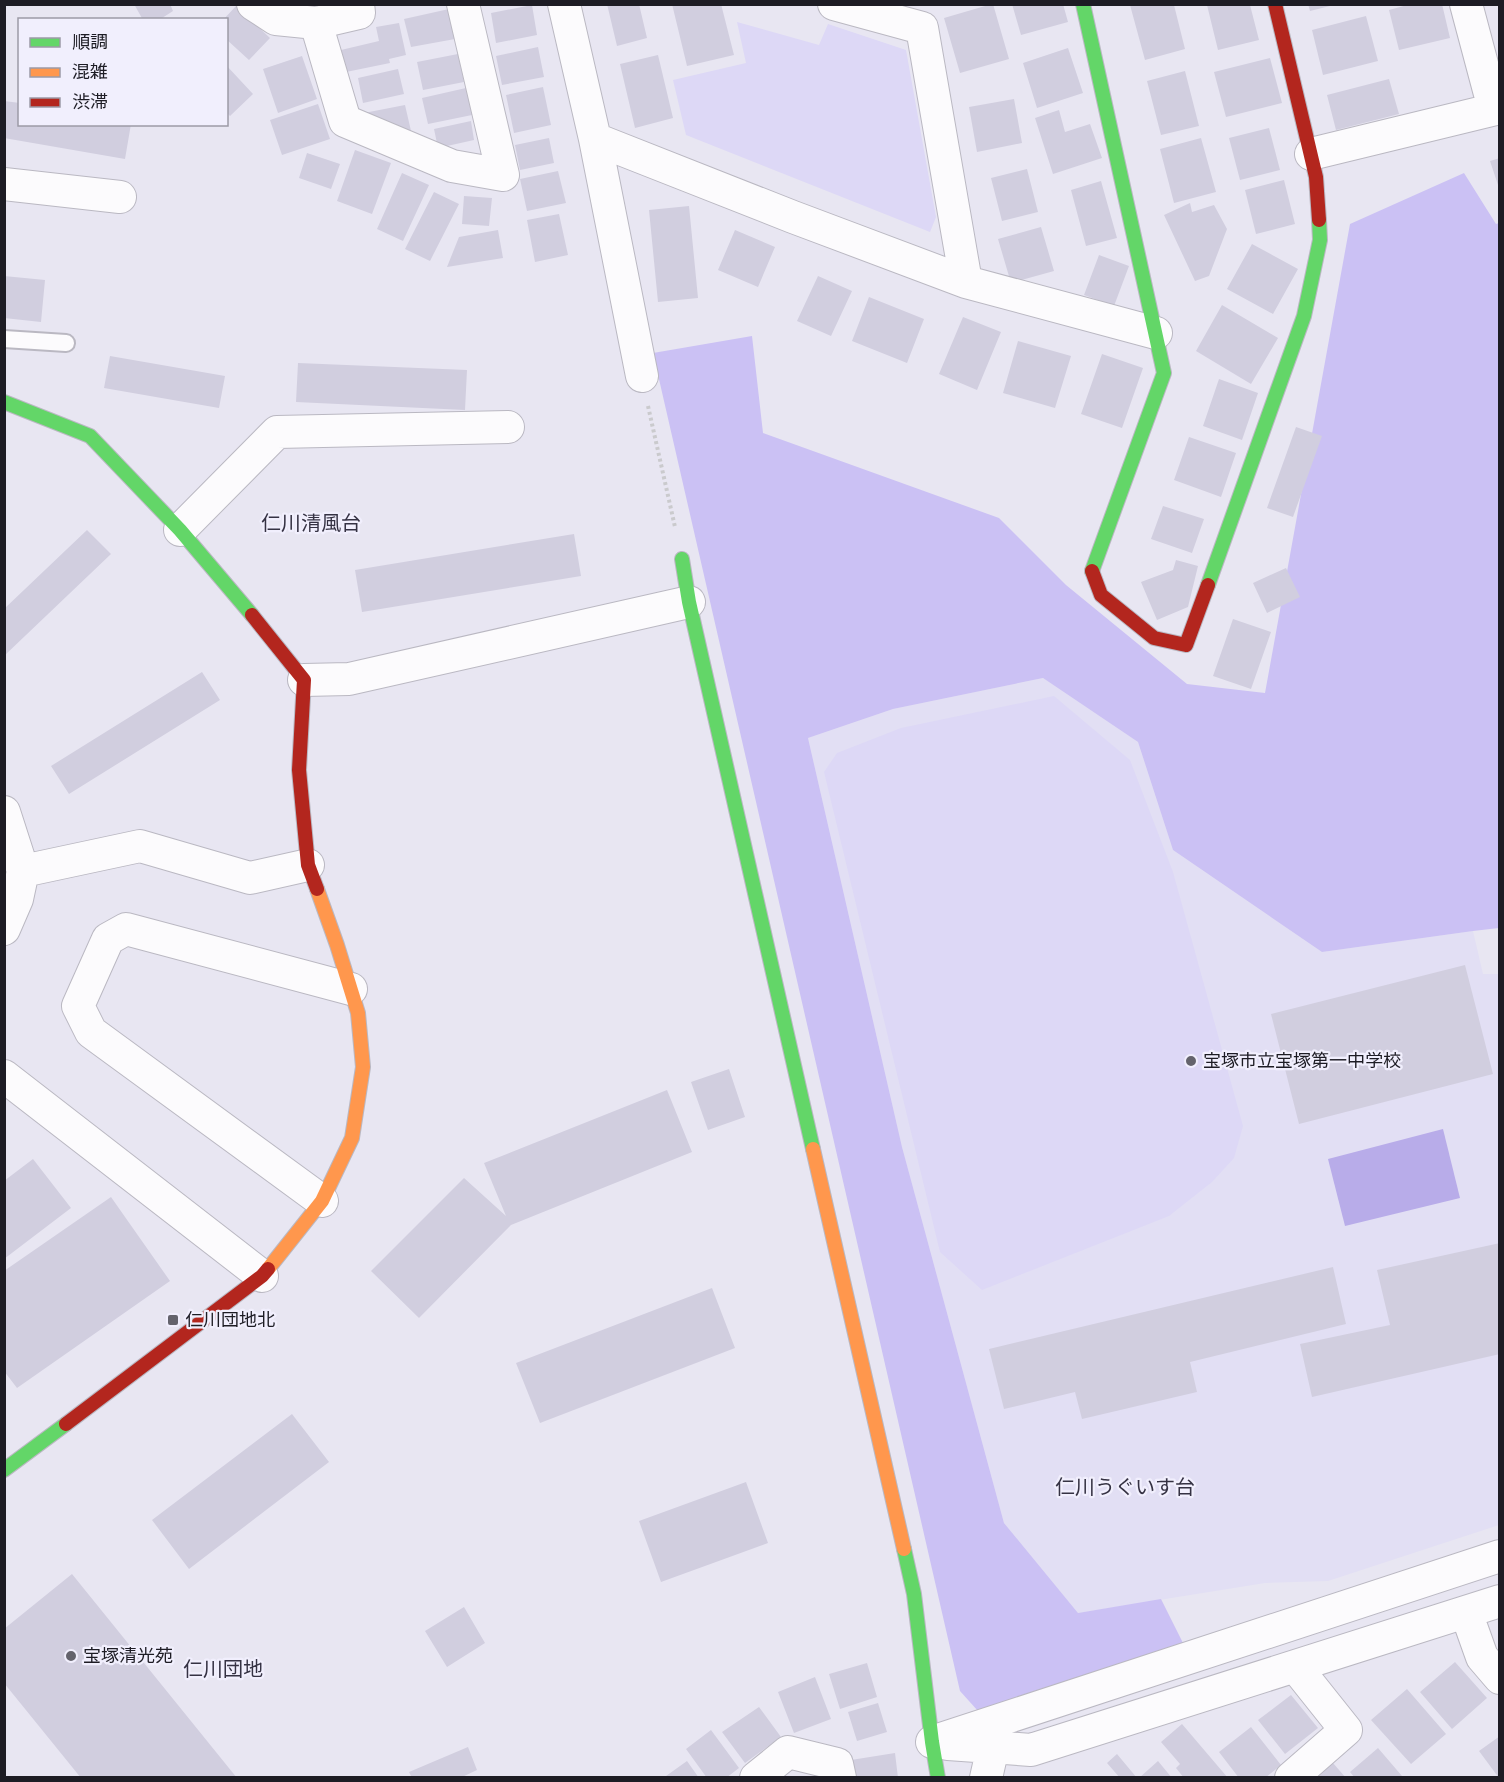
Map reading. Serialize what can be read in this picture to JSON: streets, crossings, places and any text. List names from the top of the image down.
{
  "districts": ["仁川清風台", "仁川うぐいす台", "仁川団地"],
  "places": {
    "other": ["宝塚市立宝塚第一中学校", "宝塚清光苑"],
    "transit": ["仁川団地北"]
  },
  "legend": ["順調", "混雑", "渋滞"]
}
